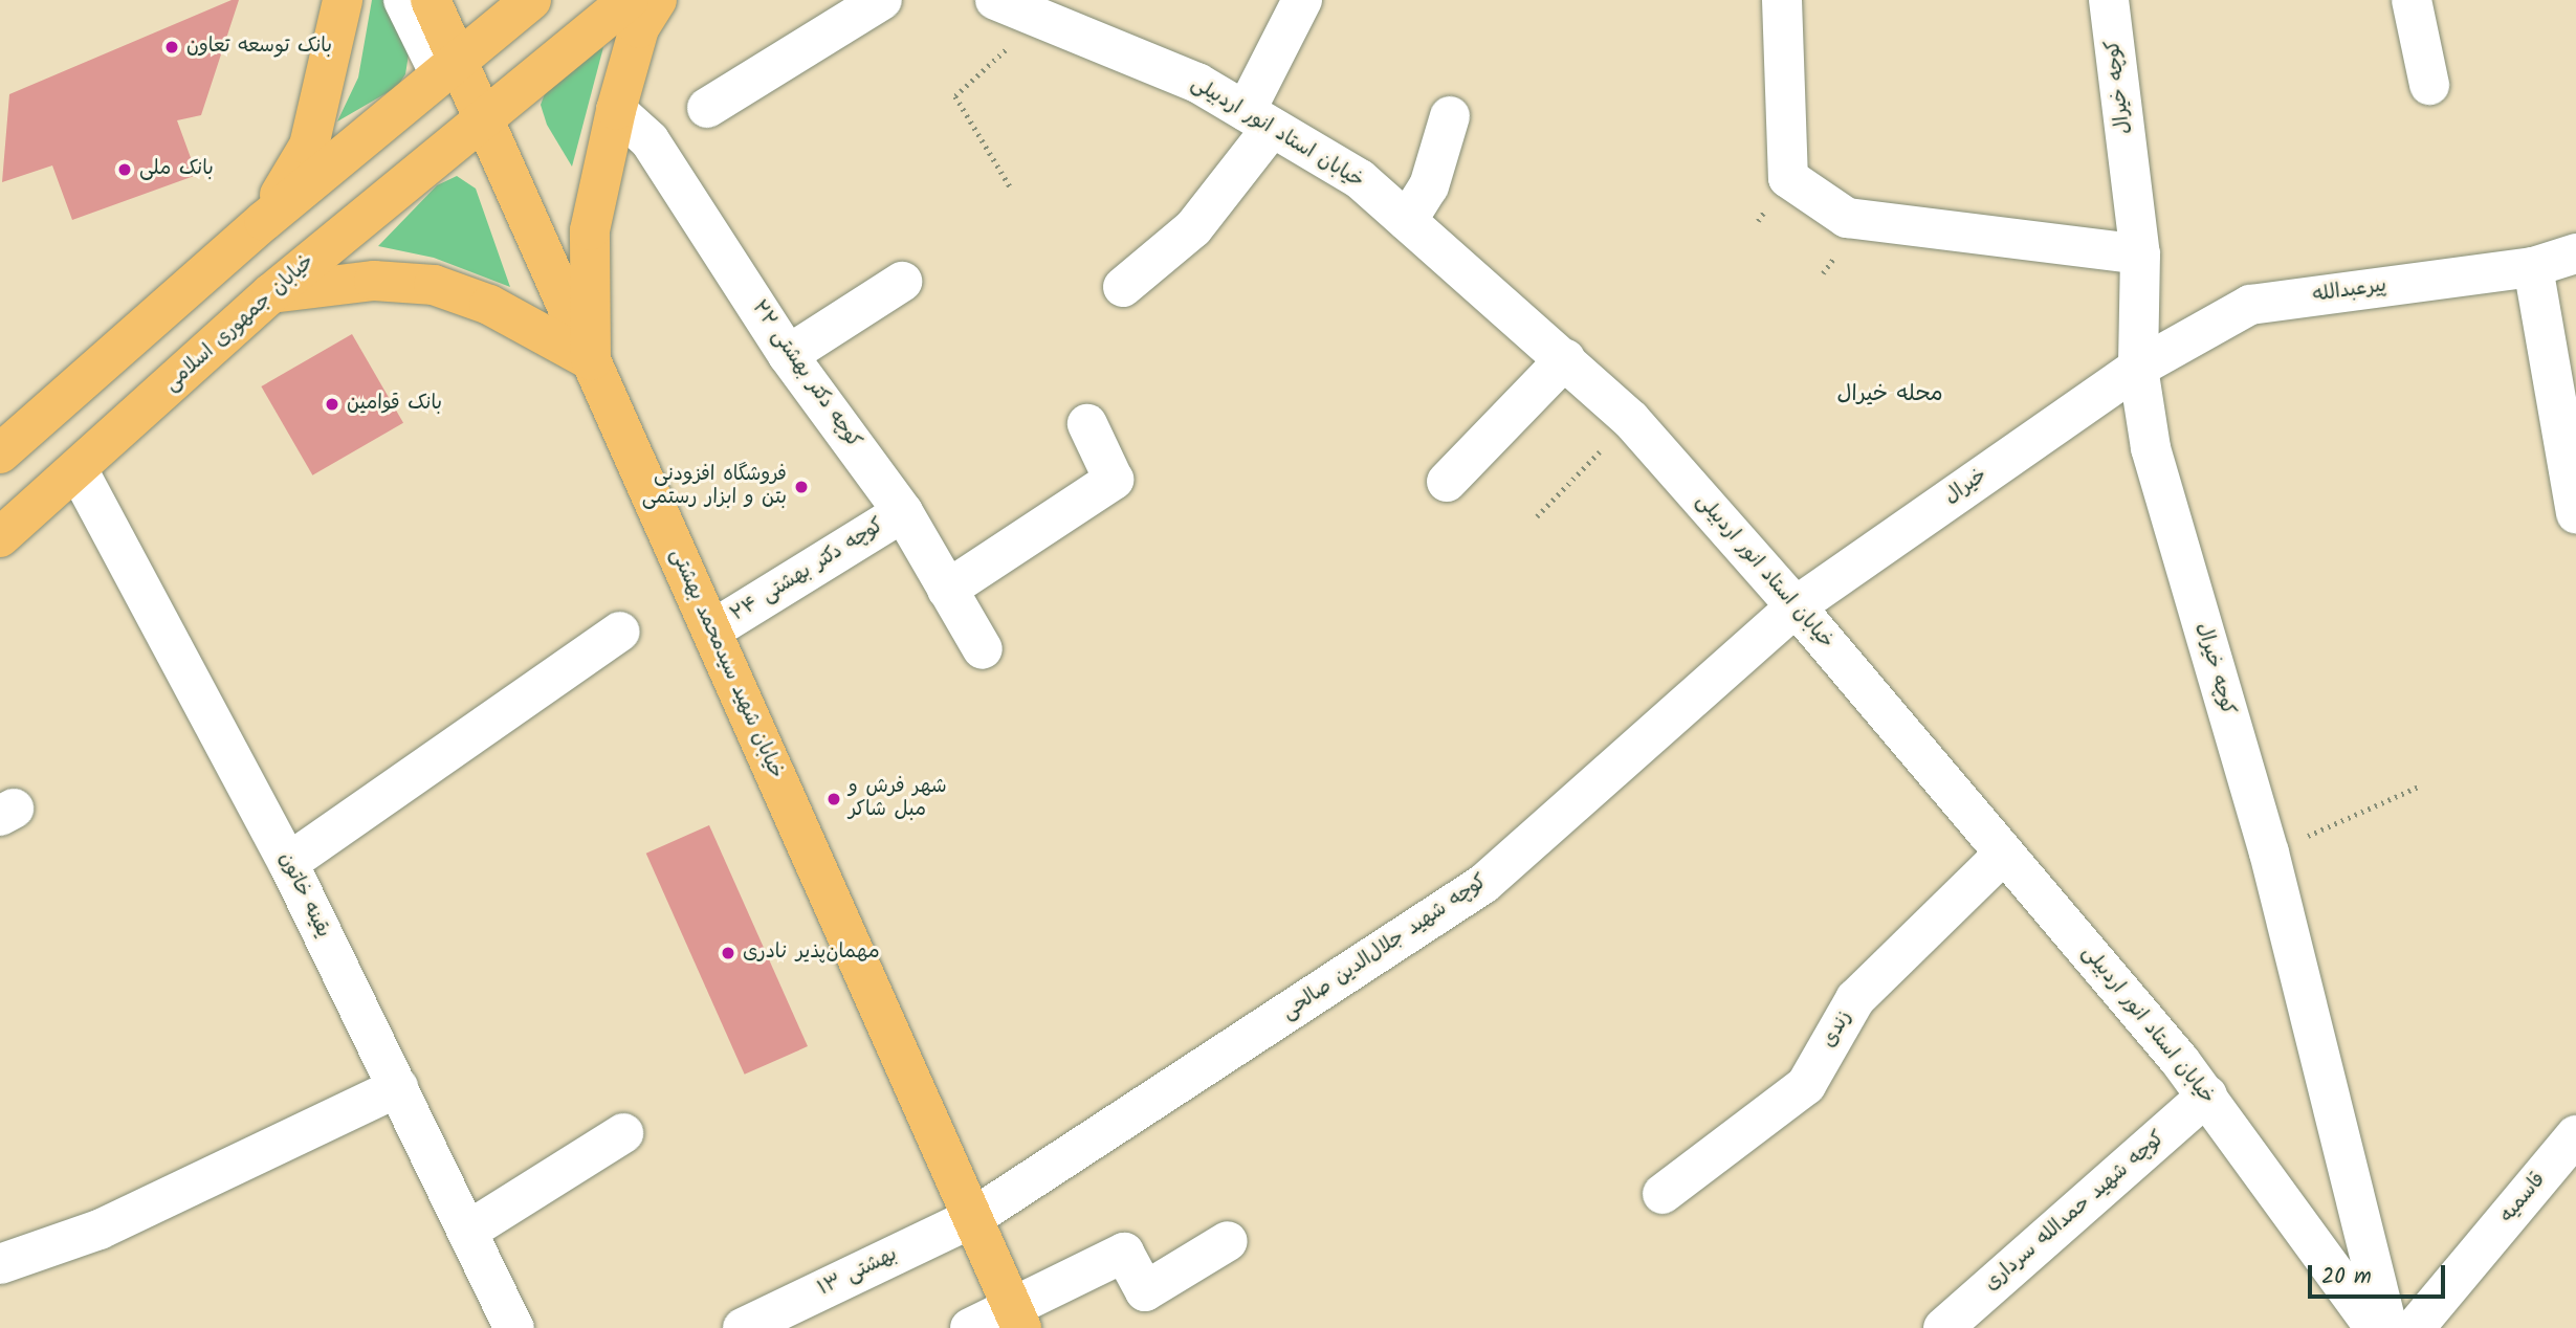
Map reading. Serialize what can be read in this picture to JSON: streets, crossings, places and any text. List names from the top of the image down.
{
  "streets": {
    "main road": ["خیابان جمهوری اسلامی", "خیابان شهید سیدمحمد بهشتی"],
    "street": [
      "کوچه خیرال",
      "خیابان استاد انور اردبیلی",
      "پیرعبدالله",
      "کوچه دکتر بهشتی ۲۲",
      "خیرال",
      "کوچه دکتر بهشتی ۲۴",
      "یقینه خاتون",
      "کوچه شهید جلال‌الدین صالحی",
      "زندی",
      "قاسمیه",
      "کوچه شهید حمدالله سرداری",
      "بهشتی ۱۳"
    ]
  },
  "crossings": [
    ["کوچه خیرال", "پیرعبدالله"],
    ["کوچه خیرال", "خیرال"],
    ["خیابان استاد انور اردبیلی", "خیرال"],
    ["خیابان استاد انور اردبیلی", "کوچه شهید جلال‌الدین صالحی"],
    ["خیابان استاد انور اردبیلی", "زندی"],
    ["خیابان استاد انور اردبیلی", "کوچه شهید حمدالله سرداری"],
    ["پیرعبدالله", "خیرال"],
    ["خیابان جمهوری اسلامی", "خیابان شهید سیدمحمد بهشتی"],
    ["خیابان جمهوری اسلامی", "یقینه خاتون"],
    ["کوچه دکتر بهشتی ۲۲", "کوچه دکتر بهشتی ۲۴"],
    ["خیرال", "کوچه شهید جلال‌الدین صالحی"],
    ["کوچه دکتر بهشتی ۲۴", "خیابان شهید سیدمحمد بهشتی"],
    ["خیابان شهید سیدمحمد بهشتی", "کوچه شهید جلال‌الدین صالحی"],
    ["خیابان شهید سیدمحمد بهشتی", "بهشتی ۱۳"],
    ["کوچه شهید جلال‌الدین صالحی", "بهشتی ۱۳"]
  ],
  "districts": ["محله خیرال"],
  "places": [
    "بانک توسعه تعاون",
    "بانک ملی",
    "بانک قوامین",
    "فروشگاه افزودنی بتن و ابزار رستمی",
    "شهر فرش و مبل شاکر",
    "مهمان‌پذیر نادری"
  ],
  "scale_bar": "20 m"
}
